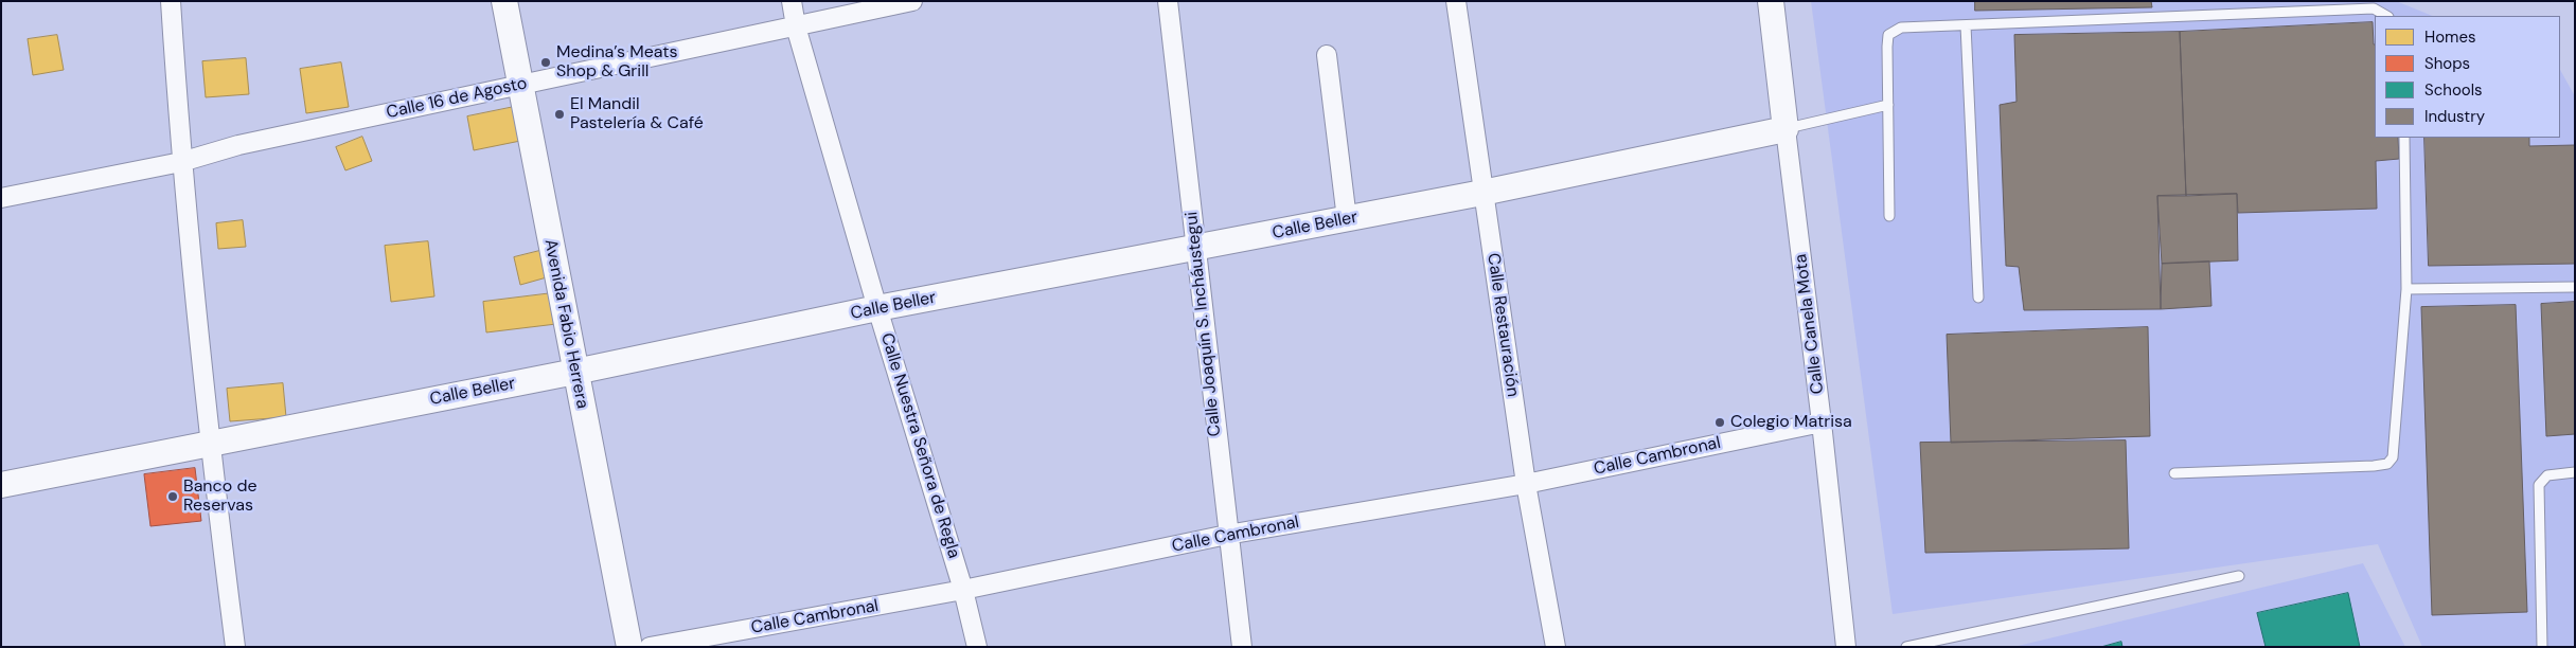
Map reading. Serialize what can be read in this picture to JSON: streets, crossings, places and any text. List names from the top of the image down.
{
  "streets": {
    "main road": ["Calle Beller", "Avenida Fabio Herrera", "Calle Canela Mota"],
    "street": [
      "Calle 16 de Agosto",
      "Calle Joaquín S. Incháustegui",
      "Calle Restauración",
      "Calle Nuestra Señora de Regla",
      "Calle Cambronal"
    ]
  },
  "crossings": [
    ["Calle 16 de Agosto", "Avenida Fabio Herrera"],
    ["Calle 16 de Agosto", "Calle Nuestra Señora de Regla"],
    ["Calle Beller", "Avenida Fabio Herrera"],
    ["Calle Beller", "Calle Joaquín S. Incháustegui"],
    ["Calle Beller", "Calle Canela Mota"],
    ["Calle Beller", "Calle Restauración"],
    ["Calle Beller", "Calle Nuestra Señora de Regla"],
    ["Calle Joaquín S. Incháustegui", "Calle Cambronal"],
    ["Calle Canela Mota", "Calle Cambronal"],
    ["Calle Restauración", "Calle Cambronal"],
    ["Calle Nuestra Señora de Regla", "Calle Cambronal"]
  ],
  "places": [
    "Medina’s Meats Shop & Grill",
    "El Mandil Pastelería & Café",
    "Colegio Matrisa",
    "Banco de Reservas"
  ],
  "legend": [
    "Homes",
    "Shops",
    "Schools",
    "Industry"
  ]
}
